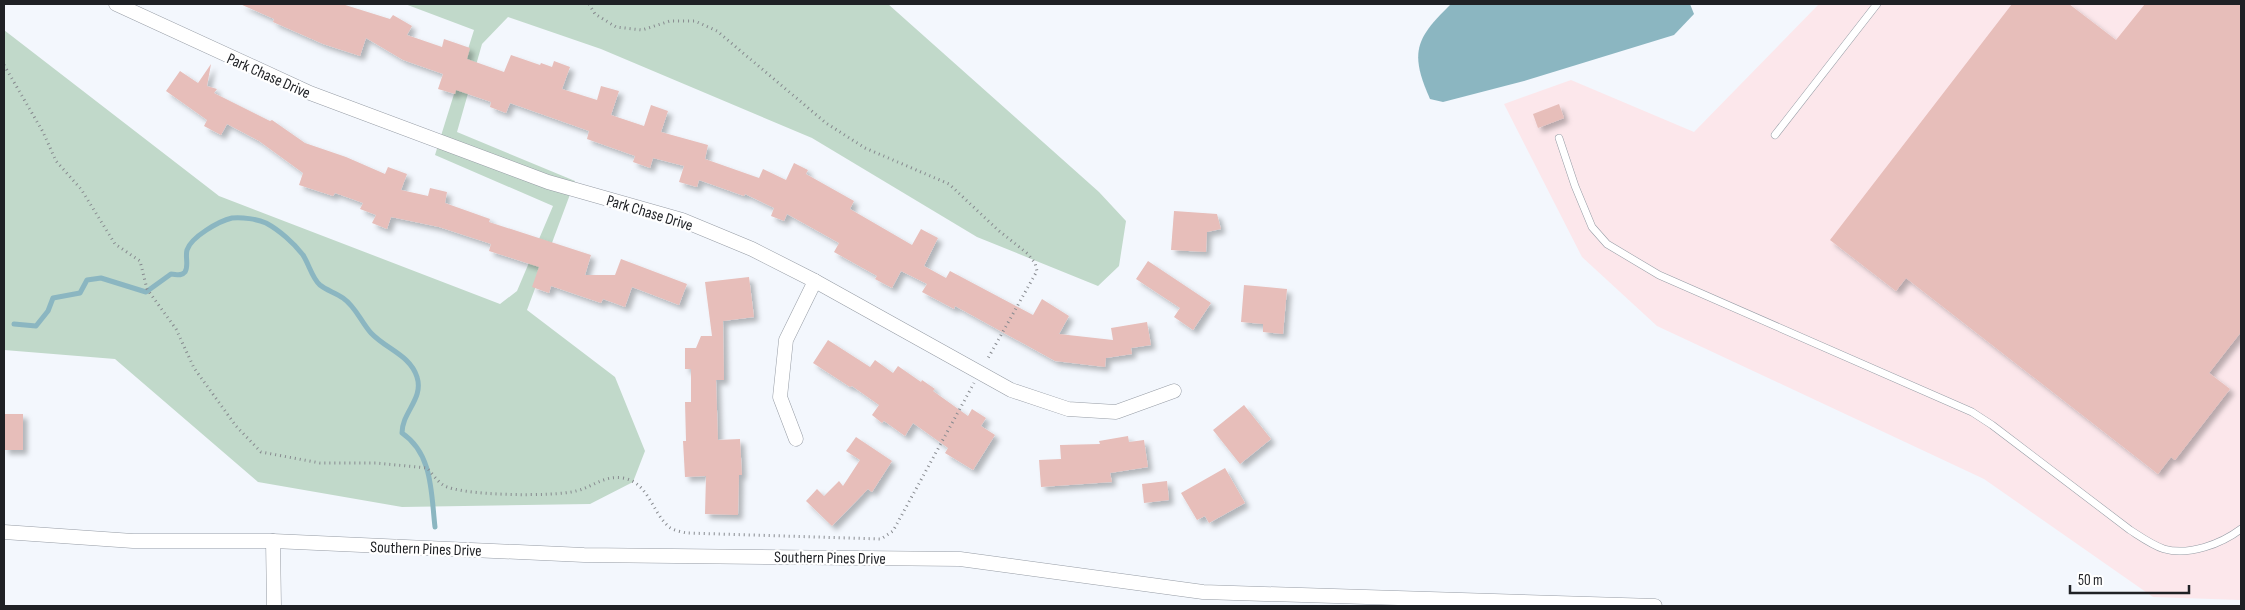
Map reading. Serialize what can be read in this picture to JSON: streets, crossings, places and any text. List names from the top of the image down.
{
  "streets": {
    "street": ["Park Chase Drive", "Southern Pines Drive"]
  },
  "scale_bar": "50 m"
}
